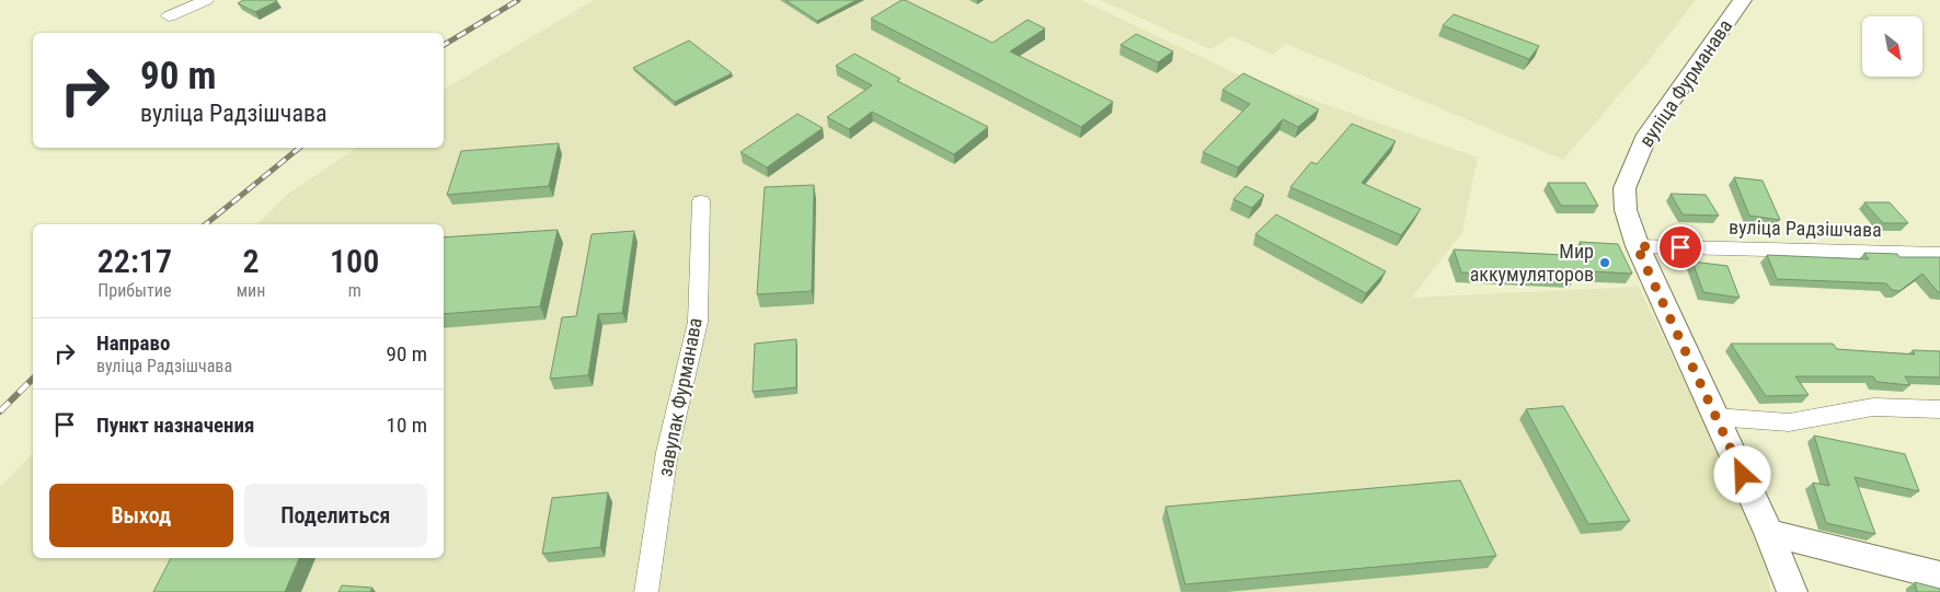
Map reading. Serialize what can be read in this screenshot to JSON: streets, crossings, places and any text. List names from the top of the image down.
{
  "streets": {
    "street": ["вуліца Фурманава", "вуліца Радзішчава", "завулак Фурманава"]
  },
  "crossings": [
    ["вуліца Фурманава", "вуліца Радзішчава"]
  ],
  "places": ["Мир аккумуляторов"],
  "north": "bottom right",
  "page": {
    "turn": ["90 m", "вуліца Радзішчава"],
    "eta": [
      "22:17",
      "Прибытие",
      "2",
      "мин",
      "100",
      "m"
    ],
    "list": [
      {
        "name": "Направо",
        "note": "вуліца Радзішчава",
        "value": "90 m"
      },
      {
        "name": "Пункт назначения",
        "value": "10 m"
      }
    ],
    "buttons": ["Выход", "Поделиться"]
  }
}
